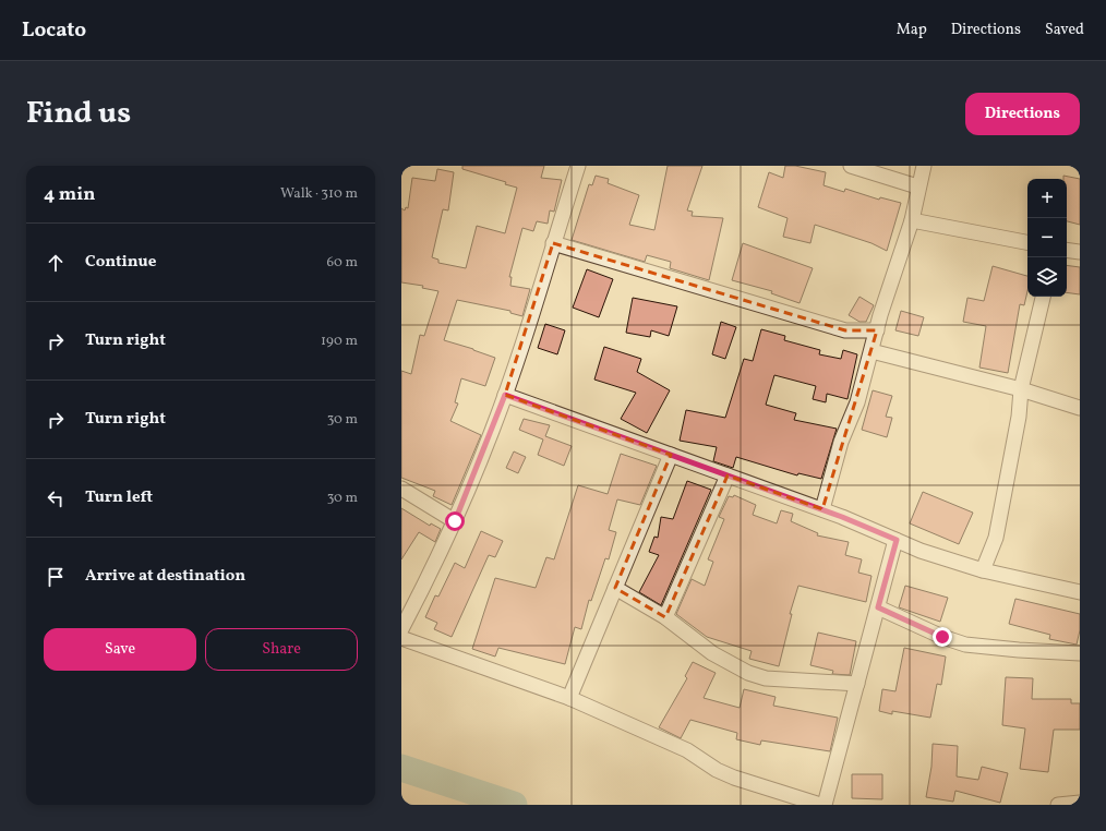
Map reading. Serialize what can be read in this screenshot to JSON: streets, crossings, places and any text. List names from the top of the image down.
{
  "page": {
    "header": "Locato",
    "nav": ["Map", "Directions", "Saved"],
    "title": "Find us",
    "buttons": [
      "Directions",
      ["Save", "Share"]
    ],
    "heading": ["4 min", "Walk · 310 m"],
    "map_buttons": ["+", "−"],
    "list": [
      ["Continue", "60 m"],
      ["Turn right", "190 m"],
      ["Turn right", "30 m"],
      ["Turn left", "30 m"],
      "Arrive at destination"
    ]
  }
}
